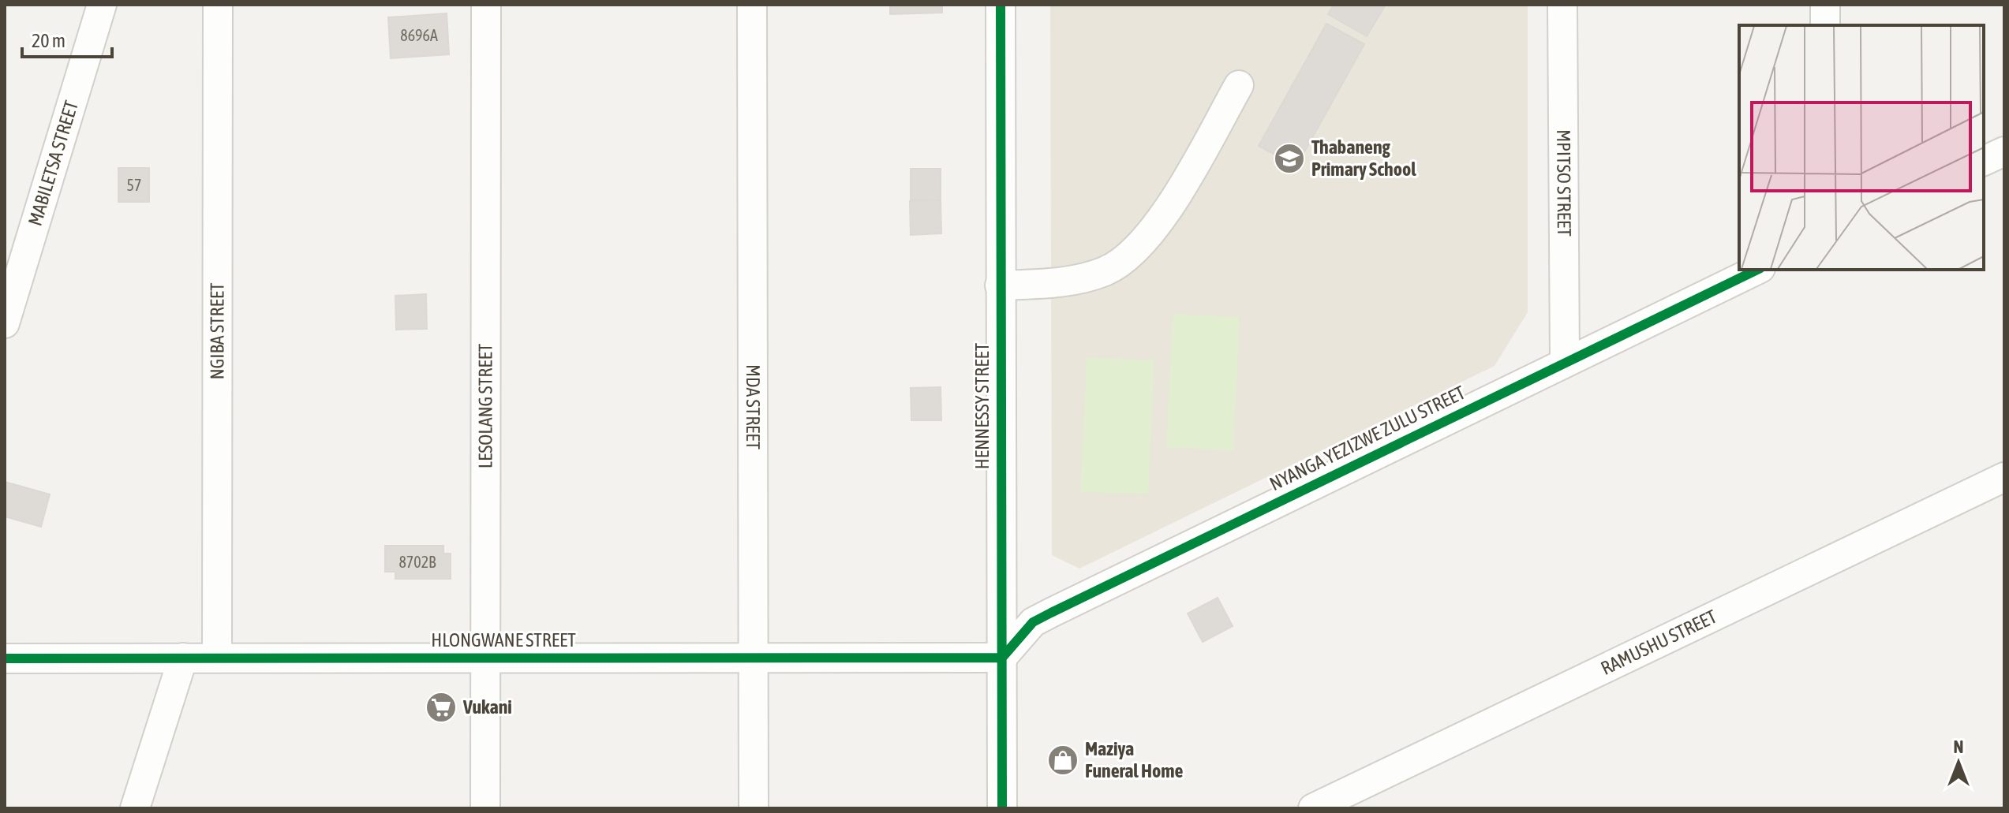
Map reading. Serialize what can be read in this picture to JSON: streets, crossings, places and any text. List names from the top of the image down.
{
  "streets": {
    "street": [
      "MABILETSA STREET",
      "MPITSO STREET",
      "NGIBA STREET",
      "HENNESSY STREET",
      "LESOLANG STREET",
      "MDA STREET",
      "NYANGA YEZIZWE ZULU STREET",
      "HLONGWANE STREET",
      "RAMUSHU STREET"
    ]
  },
  "crossings": [
    ["MPITSO STREET", "NYANGA YEZIZWE ZULU STREET"],
    ["NGIBA STREET", "HLONGWANE STREET"],
    ["HENNESSY STREET", "NYANGA YEZIZWE ZULU STREET"],
    ["HENNESSY STREET", "HLONGWANE STREET"],
    ["LESOLANG STREET", "HLONGWANE STREET"],
    ["MDA STREET", "HLONGWANE STREET"],
    ["NYANGA YEZIZWE ZULU STREET", "HLONGWANE STREET"]
  ],
  "places": {
    "school or university": ["Thabaneng Primary School"],
    "supermarket": ["Vukani"],
    "shop": ["Maziya Funeral Home"]
  },
  "house_numbers": ["8696A", "57", "8702B"],
  "scale_bar": "20 m",
  "north": "top"
}
